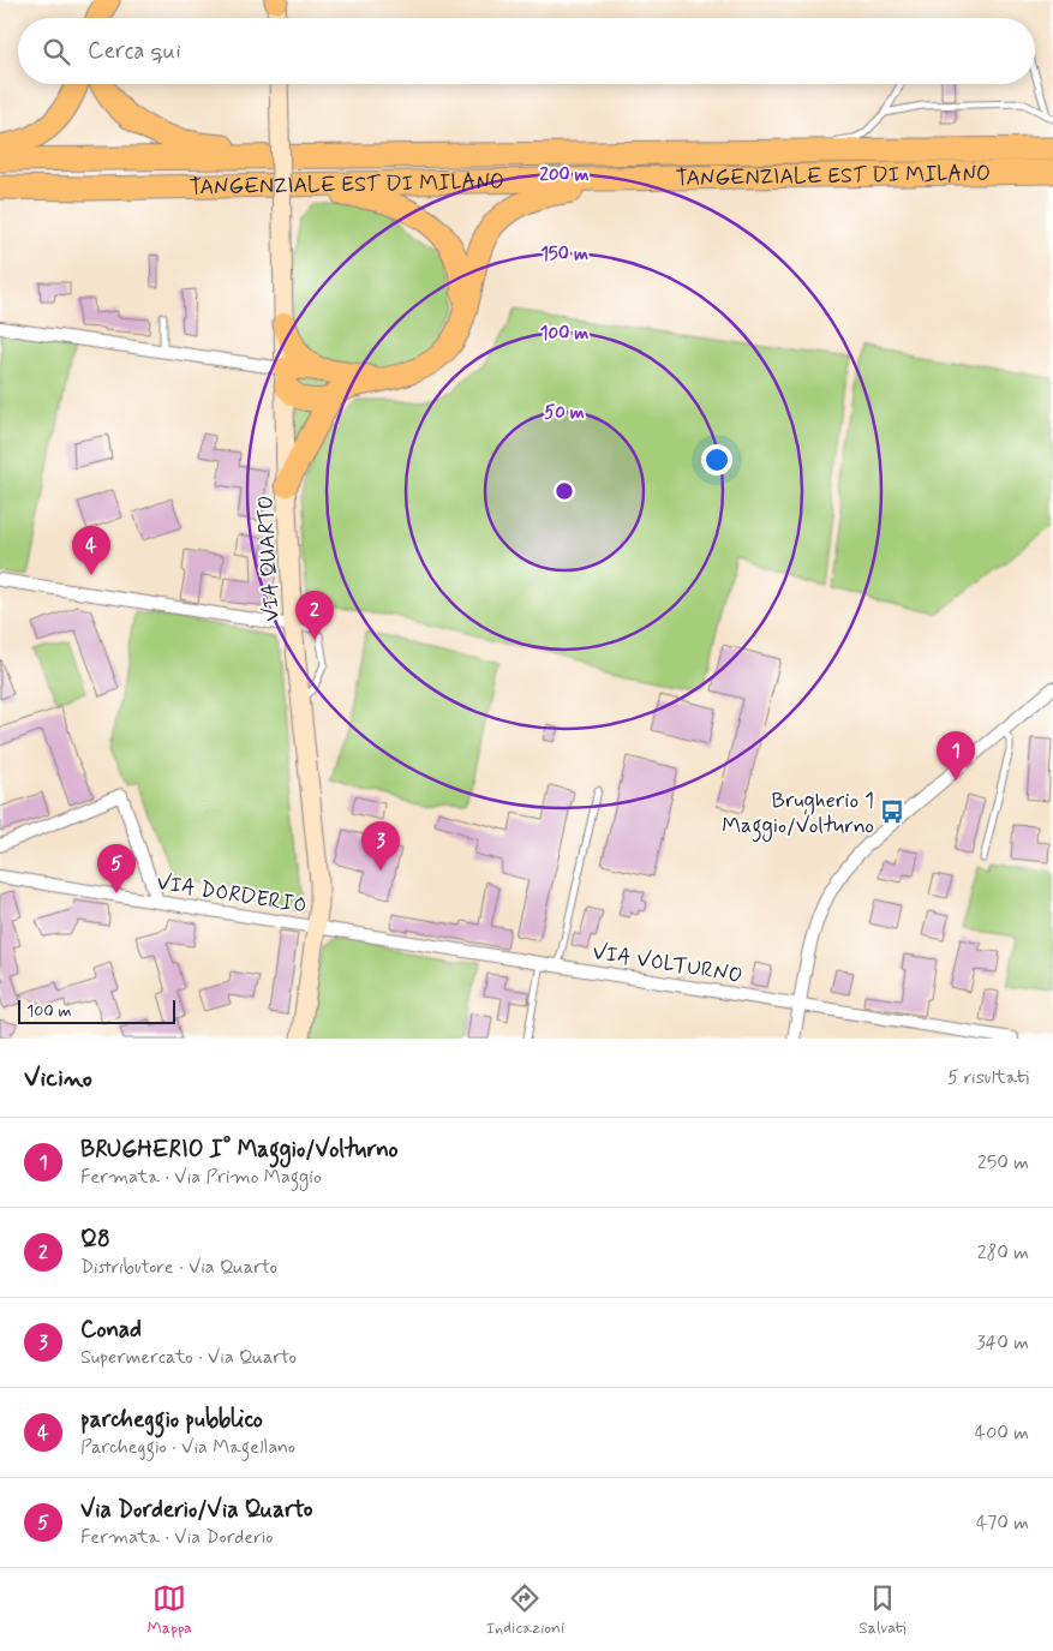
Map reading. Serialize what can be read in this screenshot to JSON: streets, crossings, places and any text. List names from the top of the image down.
{
  "streets": {
    "highway": ["TANGENZIALE EST DI MILANO"],
    "street": ["VIA QUARTO", "VIA DORDERIO", "VIA VOLTURNO"]
  },
  "crossings": [
    ["VIA QUARTO", "VIA DORDERIO"],
    ["VIA QUARTO", "VIA VOLTURNO"],
    ["VIA DORDERIO", "VIA VOLTURNO"]
  ],
  "places": {
    "bus stop": ["Brugherio 1 Maggio/Volturno"]
  },
  "scale_bar": "100 m",
  "page": {
    "search": "Cerca qui",
    "pins": [
      "4",
      "2",
      "1",
      "3",
      "5"
    ],
    "scale": "100 m",
    "heading": ["Vicino", "5 risultati"],
    "list": [
      {
        "mark": "1",
        "name": "BRUGHERIO I° Maggio/Volturno",
        "note": "Fermata · Via Primo Maggio",
        "value": "250 m"
      },
      {
        "mark": "2",
        "name": "Q8",
        "note": "Distributore · Via Quarto",
        "value": "280 m"
      },
      {
        "mark": "3",
        "name": "Conad",
        "note": "Supermercato · Via Quarto",
        "value": "340 m"
      },
      {
        "mark": "4",
        "name": "parcheggio pubblico",
        "note": "Parcheggio · Via Magellano",
        "value": "400 m"
      },
      {
        "mark": "5",
        "name": "Via Dorderio/Via Quarto",
        "note": "Fermata · Via Dorderio",
        "value": "470 m"
      }
    ],
    "nav": ["Mappa", "Indicazioni", "Salvati"]
  },
  "rings": [
    "200 m",
    "150 m",
    "100 m",
    "50 m"
  ]
}
